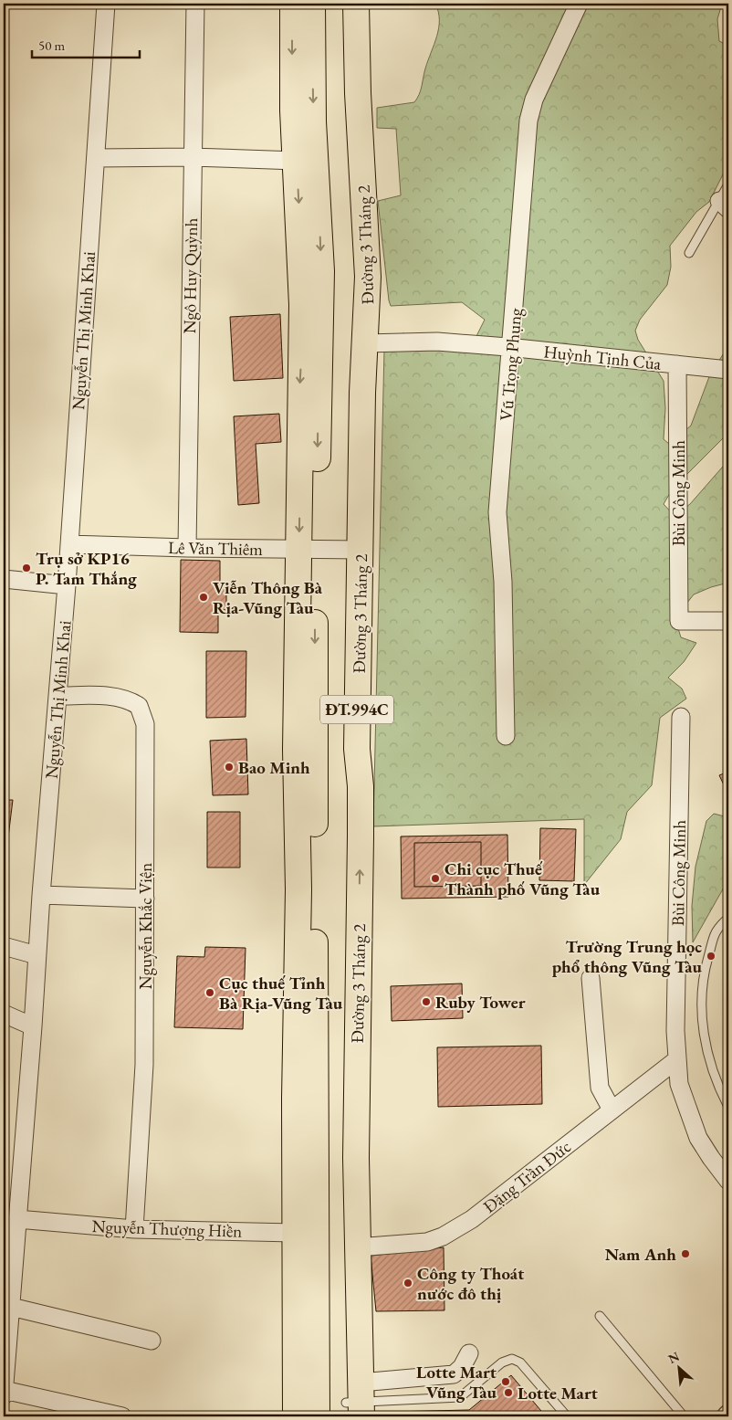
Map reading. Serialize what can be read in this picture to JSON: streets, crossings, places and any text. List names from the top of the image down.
{
  "streets": {
    "main road": ["Đường 3 Tháng 2", "ĐT.994C"],
    "street": [
      "Ngô Huy Quỳnh",
      "Nguyễn Thị Minh Khai",
      "Huỳnh Tịnh Của",
      "Vũ Trọng Phụng",
      "Bùi Công Minh",
      "Lê Văn Thiêm",
      "Nguyễn Khắc Viện",
      "Đặng Trần Đức",
      "Nguyễn Thượng Hiền"
    ]
  },
  "crossings": [
    ["Đường 3 Tháng 2", "Huỳnh Tịnh Của"],
    ["Đường 3 Tháng 2", "Lê Văn Thiêm"],
    ["Đường 3 Tháng 2", "Đặng Trần Đức"],
    ["Ngô Huy Quỳnh", "Lê Văn Thiêm"],
    ["Nguyễn Thị Minh Khai", "Lê Văn Thiêm"],
    ["Nguyễn Thị Minh Khai", "Nguyễn Khắc Viện"],
    ["Nguyễn Thị Minh Khai", "Nguyễn Thượng Hiền"],
    ["Huỳnh Tịnh Của", "Vũ Trọng Phụng"],
    ["Huỳnh Tịnh Của", "Bùi Công Minh"],
    ["Bùi Công Minh", "Đặng Trần Đức"],
    ["Lê Văn Thiêm", "ĐT.994C"],
    ["ĐT.994C", "Nguyễn Thượng Hiền"],
    ["Nguyễn Khắc Viện", "Nguyễn Thượng Hiền"]
  ],
  "places": [
    "Trụ sở KP16 P. Tam Thắng",
    "Viễn Thông Bà Rịa-Vũng Tàu",
    "Bao Minh",
    "Chi cục Thuế Thành phố Vũng Tàu",
    "Trường Trung học phổ thông Vũng Tàu",
    "Cục thuế Tỉnh Bà Rịa-Vũng Tàu",
    "Ruby Tower",
    "Nam Anh",
    "Công ty Thoát nước đô thị",
    "Lotte Mart Vũng Tàu",
    "Lotte Mart"
  ],
  "scale_bar": "50 m",
  "north": "top left"
}
